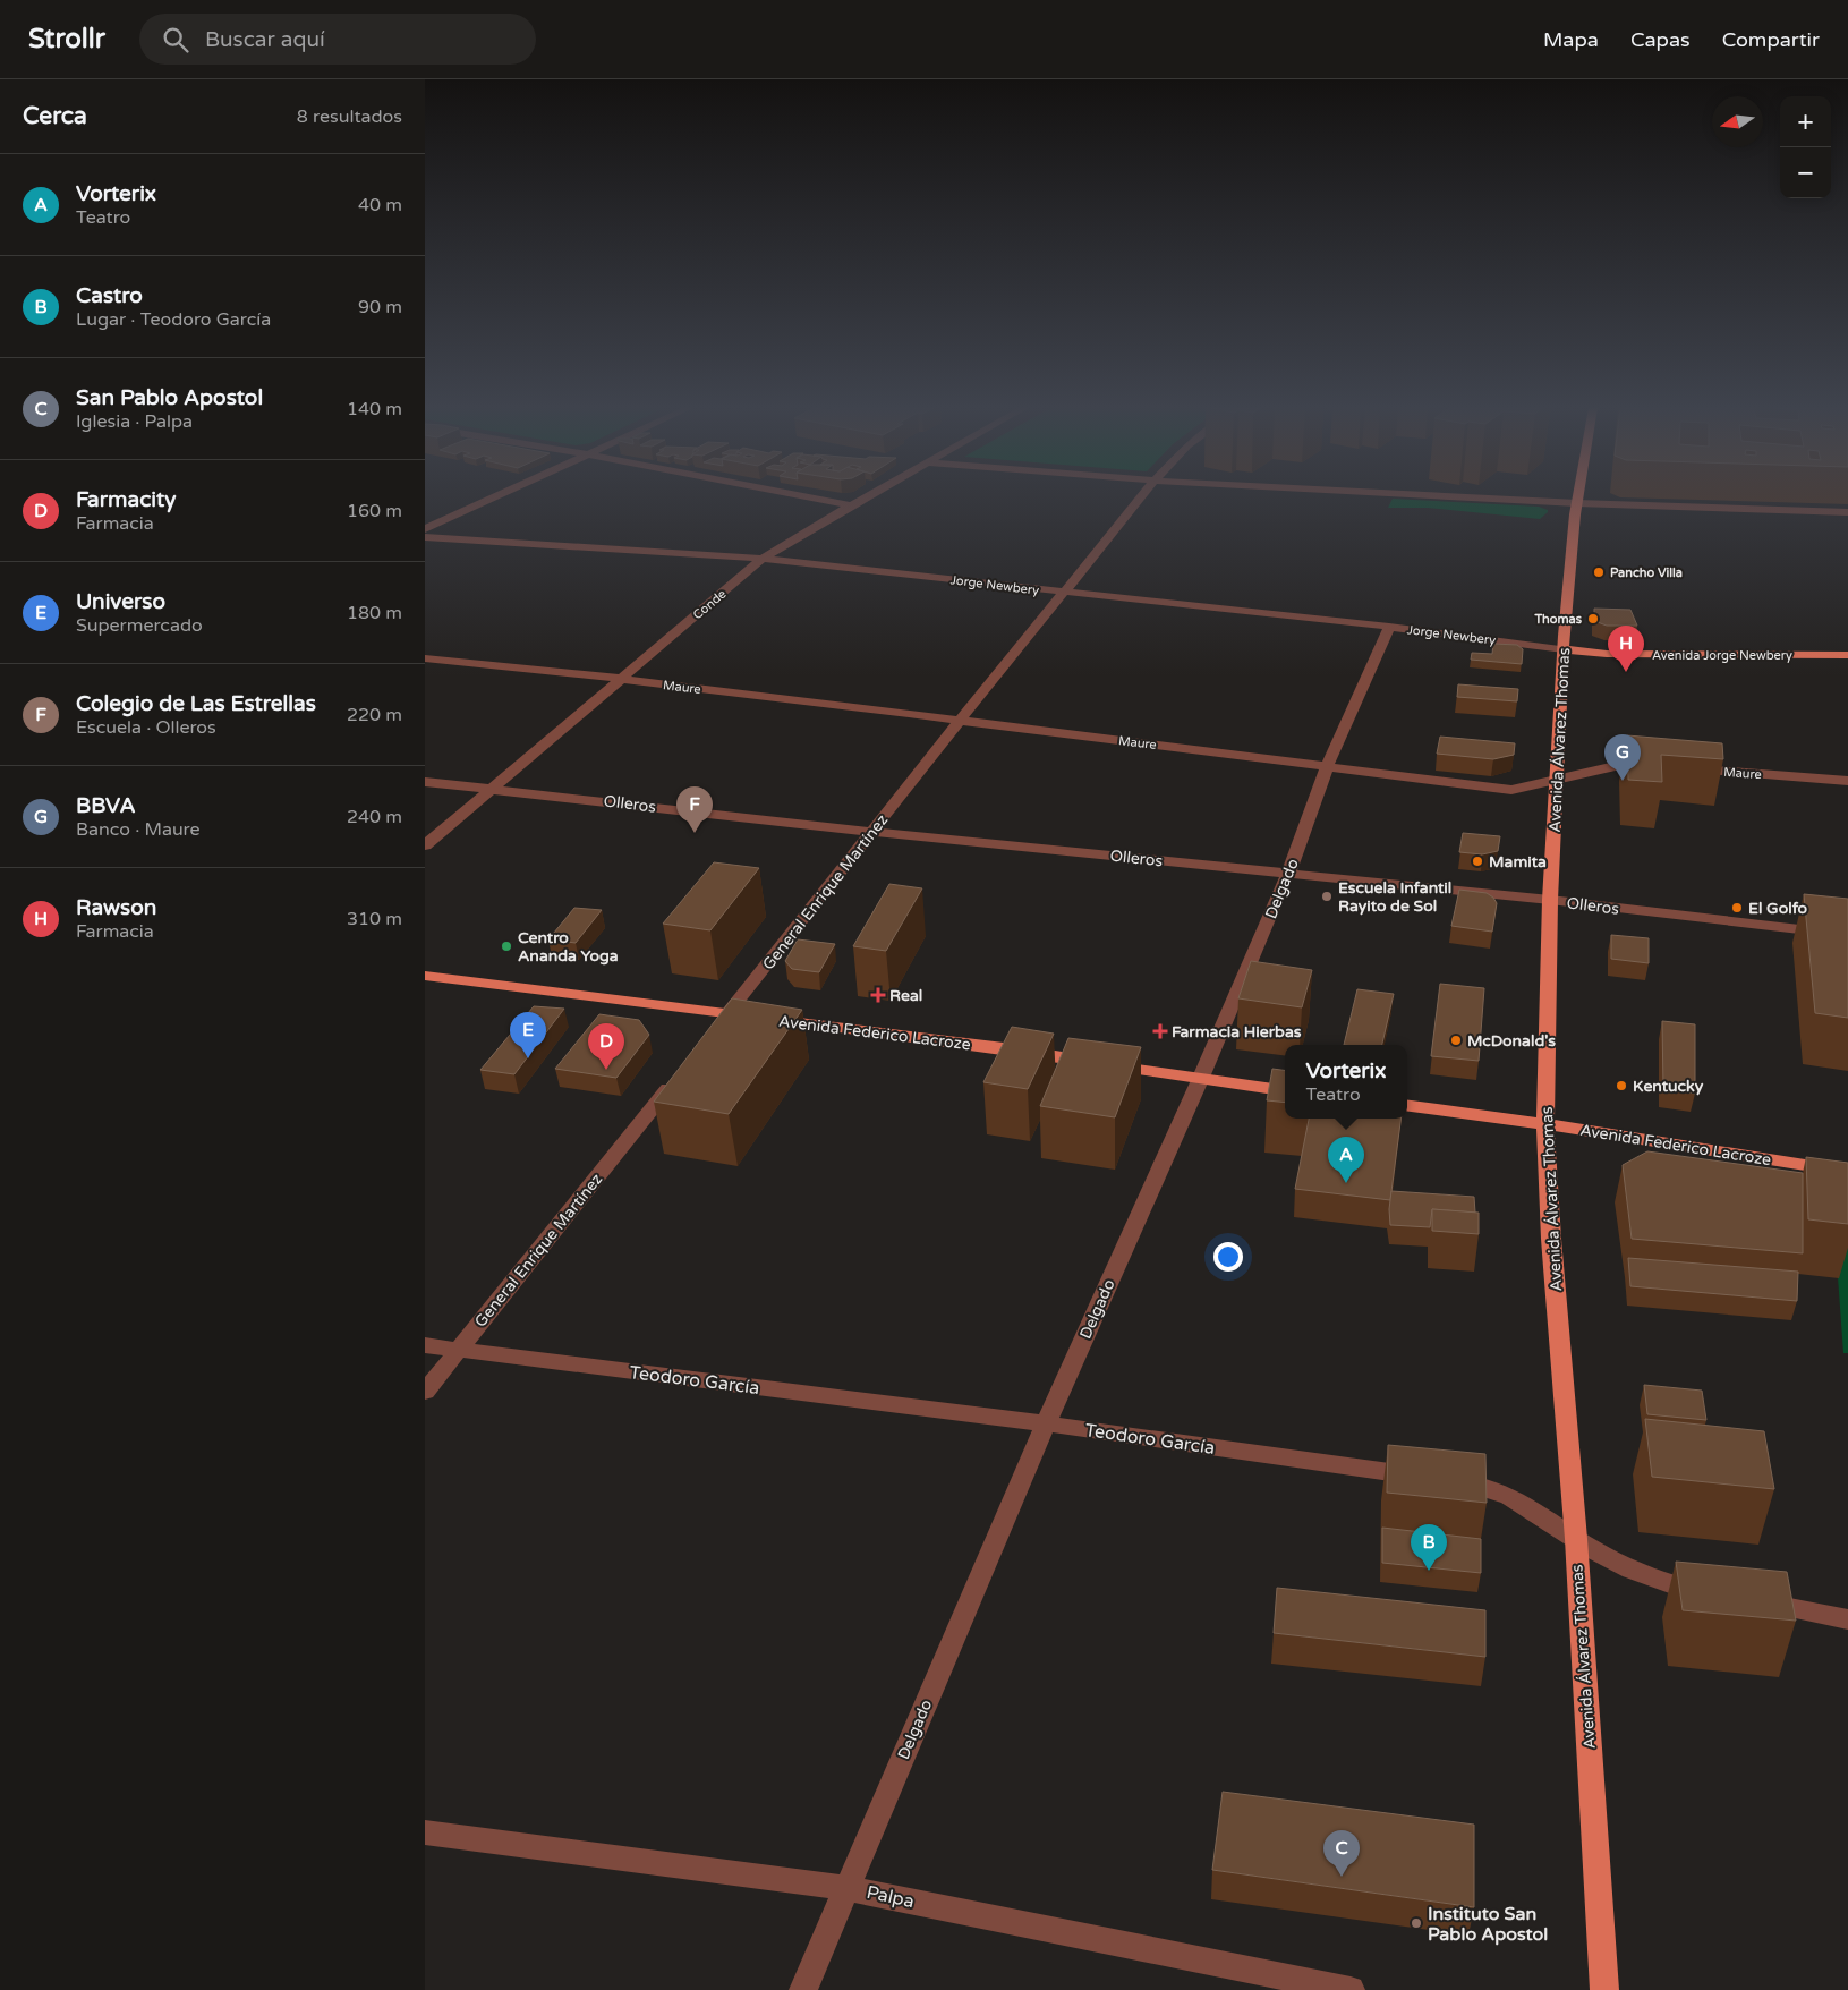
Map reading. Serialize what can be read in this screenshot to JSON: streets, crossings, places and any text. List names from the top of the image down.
{
  "streets": {
    "main road": ["Avenida Jorge Newbery", "Avenida Álvarez Thomas", "Avenida Federico Lacroze"],
    "street": [
      "Jorge Newbery",
      "Conde",
      "Maure",
      "Olleros",
      "Delgado",
      "General Enrique Martínez",
      "Teodoro García",
      "Palpa"
    ]
  },
  "crossings": [
    ["Jorge Newbery", "Conde"],
    ["Jorge Newbery", "Avenida Jorge Newbery"],
    ["Jorge Newbery", "Avenida Álvarez Thomas"],
    ["Jorge Newbery", "Delgado"],
    ["Jorge Newbery", "General Enrique Martínez"],
    ["Conde", "Maure"],
    ["Conde", "Olleros"],
    ["Avenida Jorge Newbery", "Avenida Álvarez Thomas"],
    ["Maure", "Avenida Álvarez Thomas"],
    ["Maure", "Delgado"],
    ["Maure", "General Enrique Martínez"],
    ["Avenida Álvarez Thomas", "Olleros"],
    ["Avenida Álvarez Thomas", "Avenida Federico Lacroze"],
    ["Avenida Álvarez Thomas", "Teodoro García"],
    ["Olleros", "Delgado"],
    ["Olleros", "General Enrique Martínez"],
    ["Delgado", "Avenida Federico Lacroze"],
    ["Delgado", "Teodoro García"],
    ["Delgado", "Palpa"],
    ["General Enrique Martínez", "Avenida Federico Lacroze"],
    ["General Enrique Martínez", "Teodoro García"]
  ],
  "places": {
    "other": [
      "Pancho Villa",
      "Thomas",
      "Mamita",
      "Escuela Infantil Rayito de Sol",
      "El Golfo",
      "Centro Ananda Yoga",
      "McDonald's",
      "Kentucky",
      "Instituto San Pablo Apostol"
    ],
    "health": ["Real", "Farmacia Hierbas"]
  },
  "north": "left",
  "page": {
    "header": "Strollr",
    "search": "Buscar aquí",
    "nav": ["Mapa", "Capas", "Compartir"],
    "heading": ["Cerca", "8 resultados"],
    "map_buttons": ["+", "−"],
    "list": [
      {
        "mark": "A",
        "name": "Vorterix",
        "note": "Teatro",
        "value": "40 m"
      },
      {
        "mark": "B",
        "name": "Castro",
        "note": "Lugar · Teodoro García",
        "value": "90 m"
      },
      {
        "mark": "C",
        "name": "San Pablo Apostol",
        "note": "Iglesia · Palpa",
        "value": "140 m"
      },
      {
        "mark": "D",
        "name": "Farmacity",
        "note": "Farmacia",
        "value": "160 m"
      },
      {
        "mark": "E",
        "name": "Universo",
        "note": "Supermercado",
        "value": "180 m"
      },
      {
        "mark": "F",
        "name": "Colegio de Las Estrellas",
        "note": "Escuela · Olleros",
        "value": "220 m"
      },
      {
        "mark": "G",
        "name": "BBVA",
        "note": "Banco · Maure",
        "value": "240 m"
      },
      {
        "mark": "H",
        "name": "Rawson",
        "note": "Farmacia",
        "value": "310 m"
      }
    ],
    "pins": [
      "H",
      "G",
      "F",
      "E",
      "D",
      "A",
      "B",
      "C"
    ],
    "popup": ["Vorterix", "Teatro"]
  }
}
